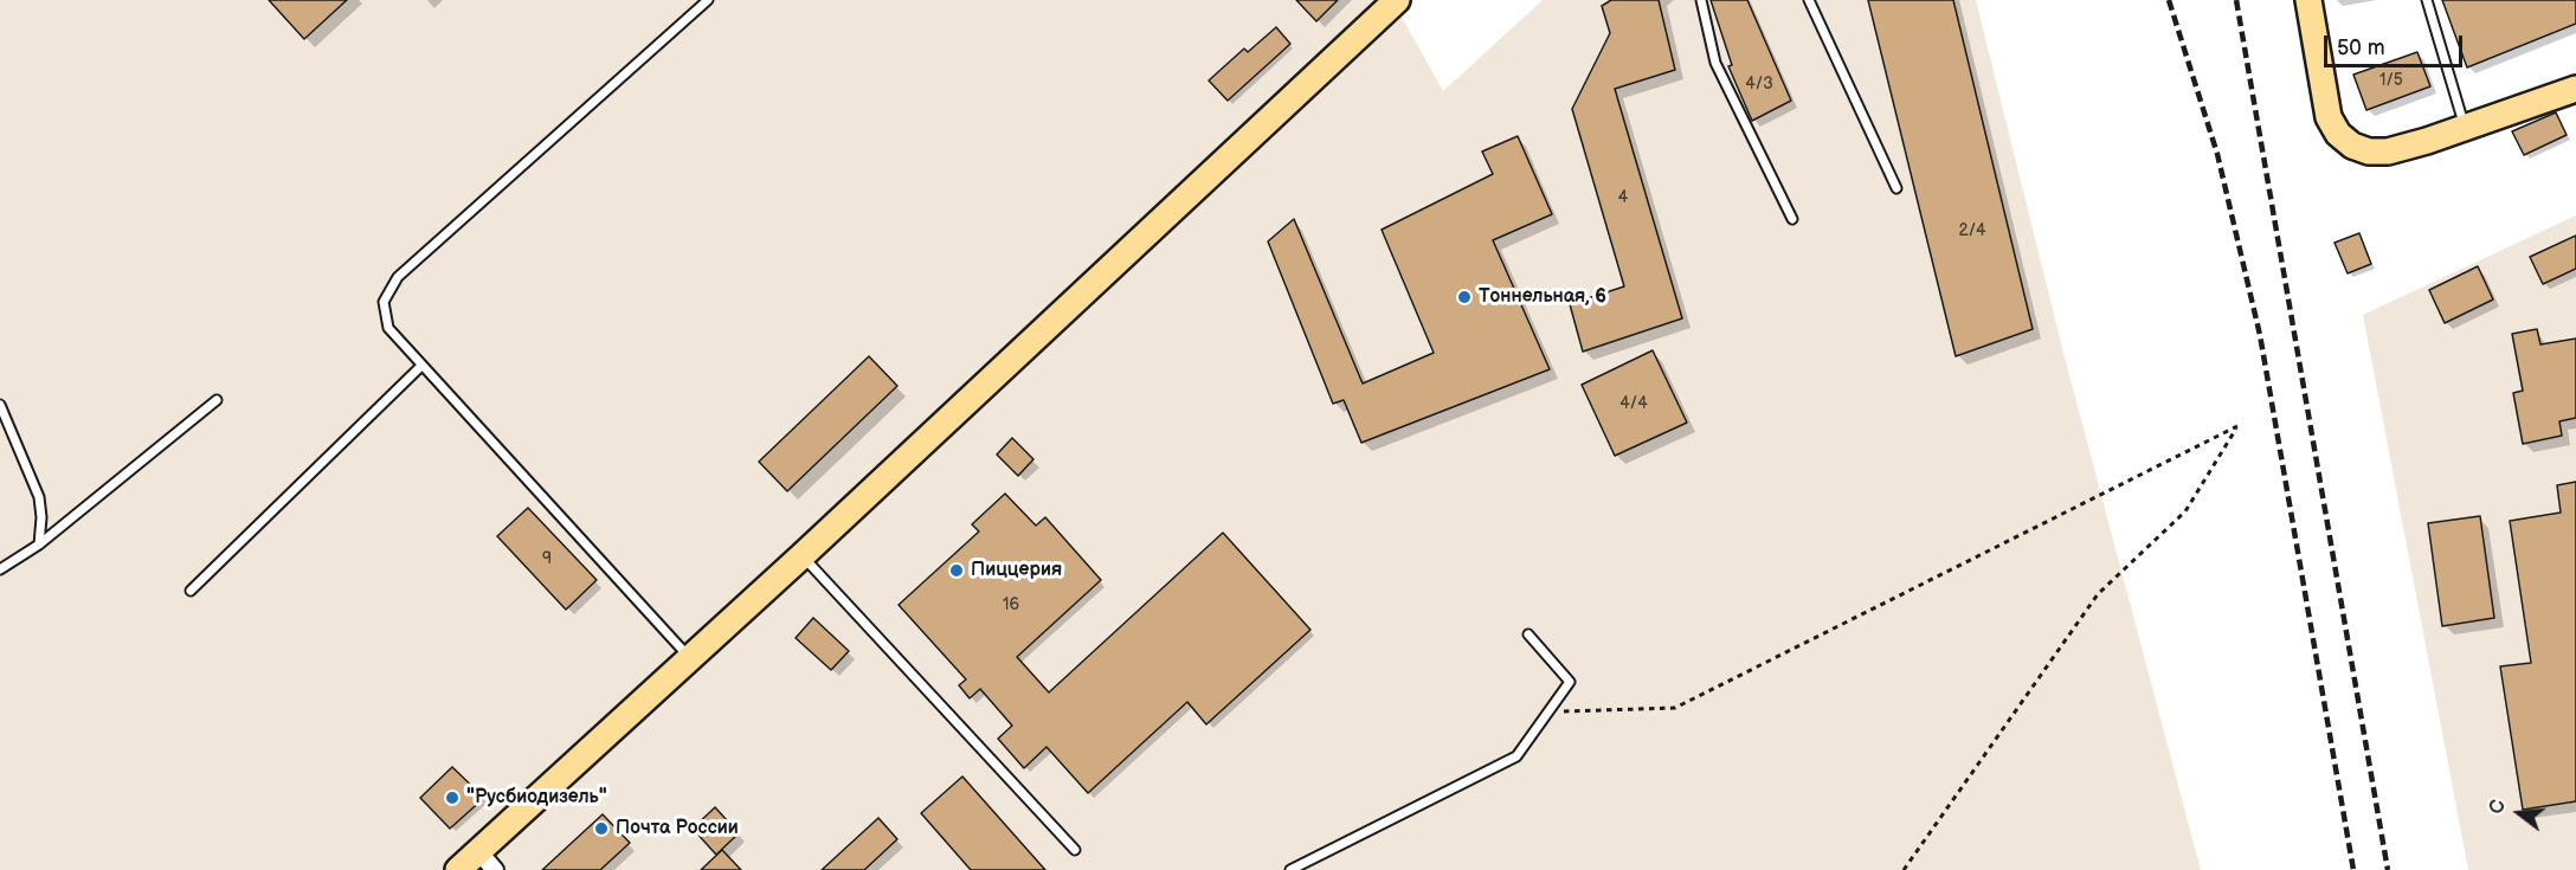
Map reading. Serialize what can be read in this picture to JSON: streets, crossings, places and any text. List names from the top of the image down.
{
  "places": [
    "Тоннельная, 6",
    "Пиццерия",
    "\"Русбиодизель\"",
    "Почта России"
  ],
  "house_numbers": [
    "1/5",
    "4/3",
    "4",
    "2/4",
    "4/4",
    "9",
    "16"
  ],
  "scale_bar": "50 m",
  "north": "left"
}
